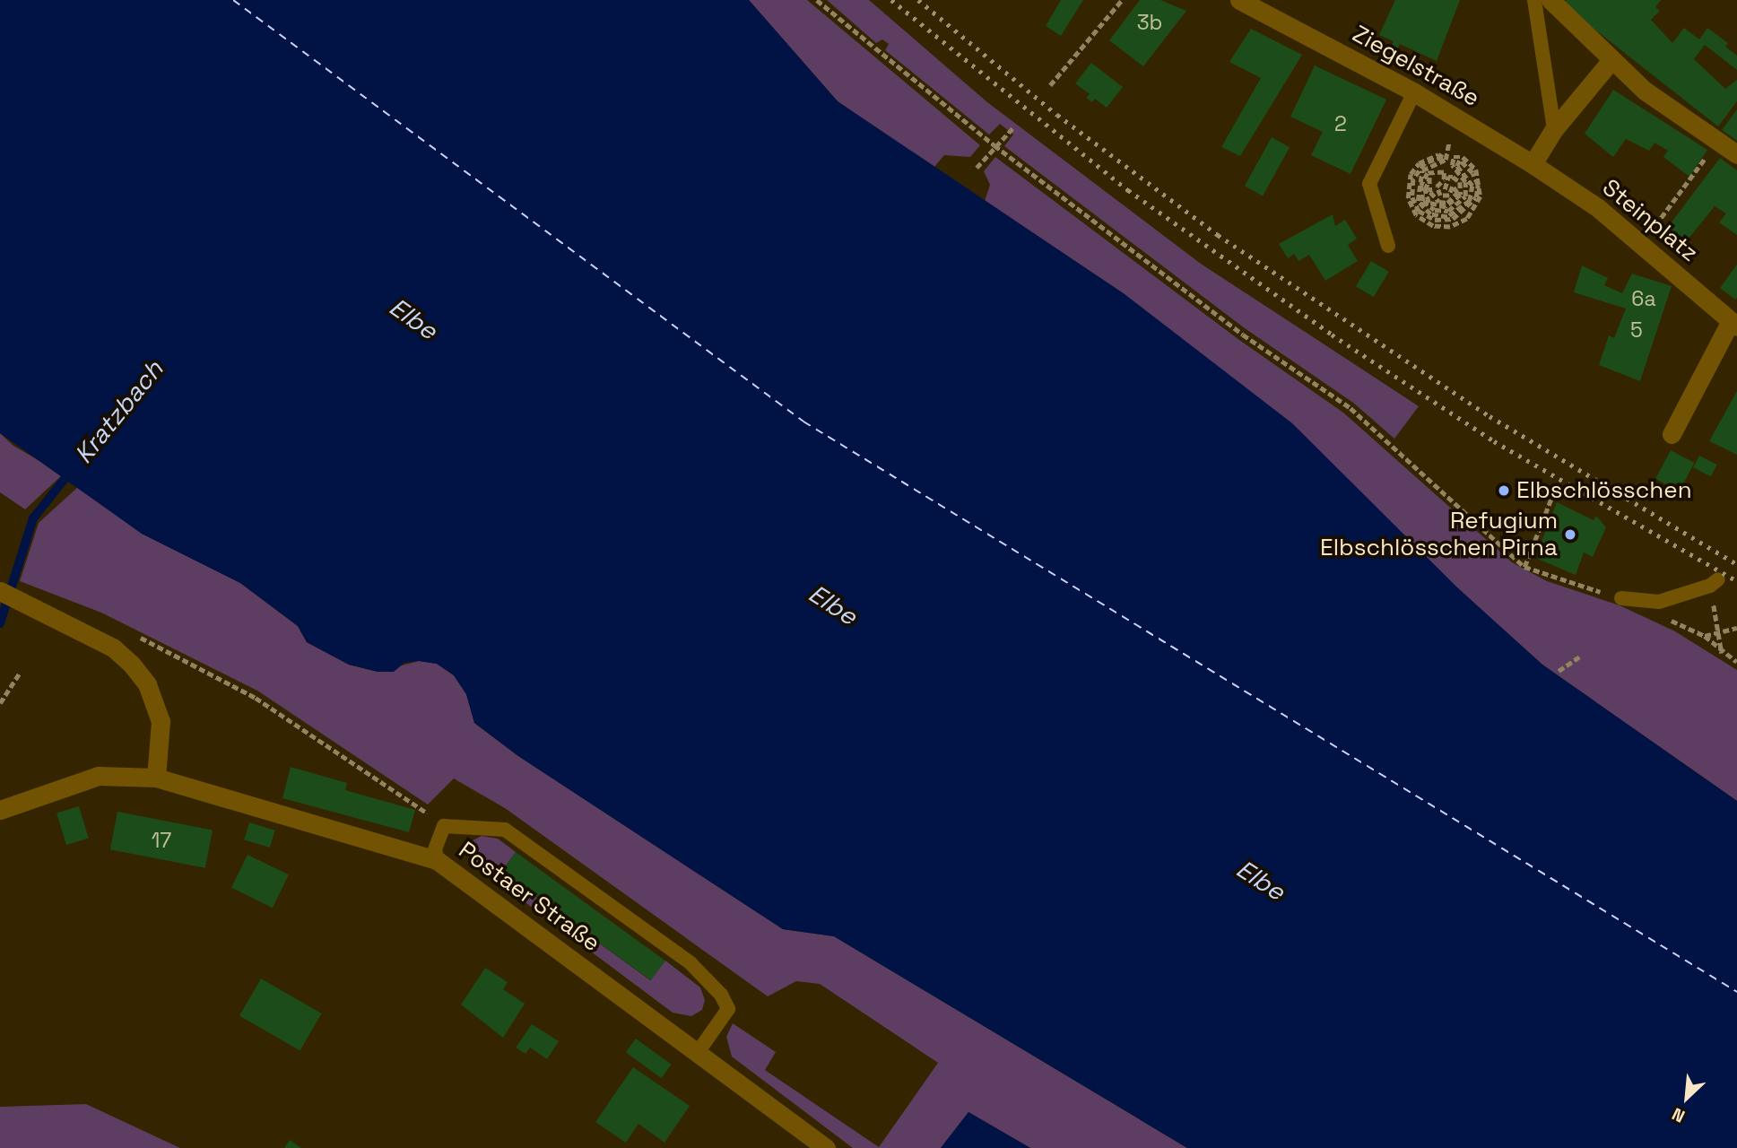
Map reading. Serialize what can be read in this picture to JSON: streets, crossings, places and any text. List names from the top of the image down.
{
  "streets": {
    "street": ["Ziegelstraße", "Steinplatz", "Postaer Straße"]
  },
  "crossings": [
    ["Ziegelstraße", "Steinplatz"]
  ],
  "water": ["Elbe", "Kratzbach"],
  "places": ["Elbschlösschen", "Refugium Elbschlösschen Pirna"],
  "house_numbers": [
    "3b",
    "2",
    "6a",
    "5",
    "17"
  ],
  "north": "bottom left"
}
